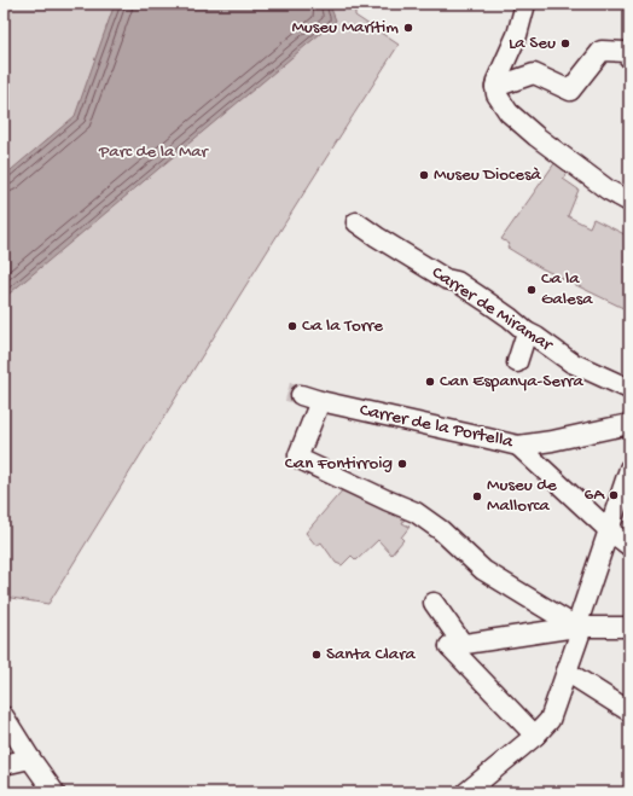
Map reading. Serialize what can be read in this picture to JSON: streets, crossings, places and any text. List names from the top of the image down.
{
  "streets": {
    "street": ["Carrer de Miramar", "Carrer de la Portella"]
  },
  "parks": ["Parc de la Mar"],
  "places": [
    "Museu Marítim",
    "La Seu",
    "Museu Diocesà",
    "Ca la Galesa",
    "Ca la Torre",
    "Can Espanya-Serra",
    "Can Fontirroig",
    "6A",
    "Museu de Mallorca",
    "Santa Clara"
  ]
}
